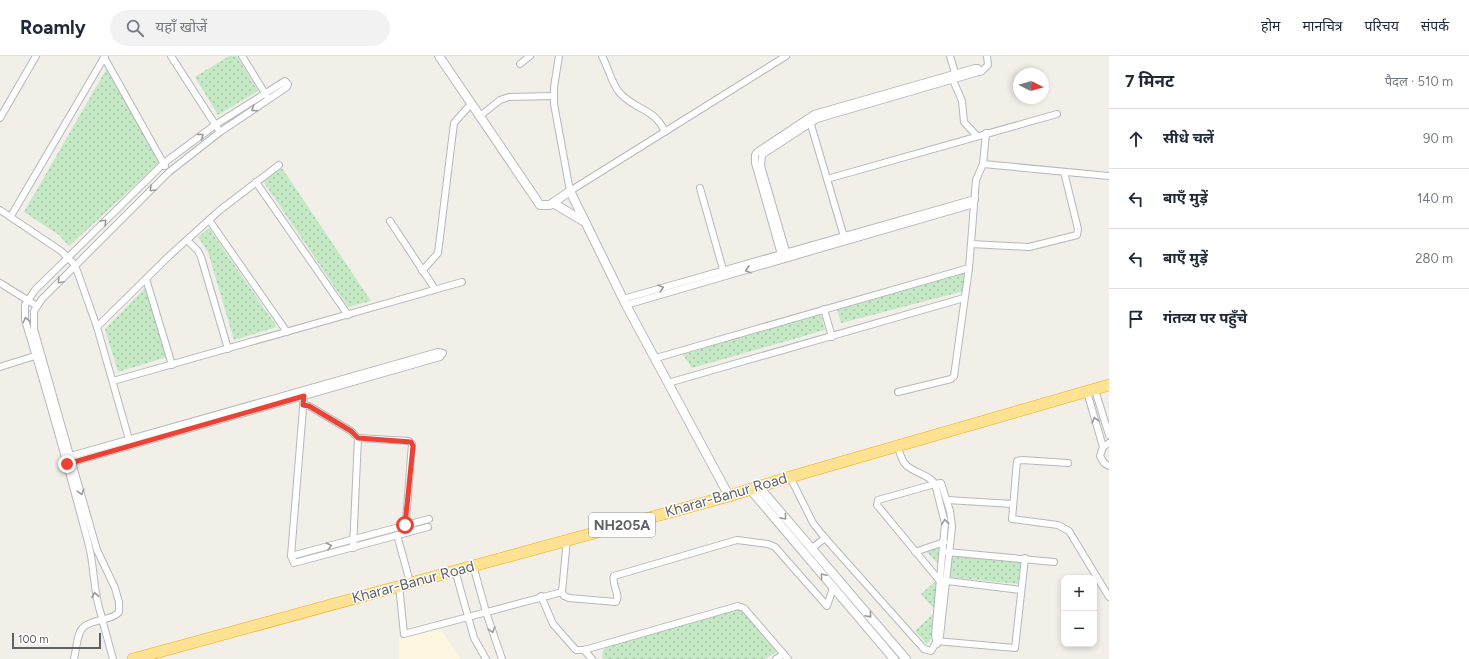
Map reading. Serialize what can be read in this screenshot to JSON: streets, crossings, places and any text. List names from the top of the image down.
{
  "streets": {
    "highway": ["Kharar-Banur Road", "NH205A"]
  },
  "scale_bar": "100 m",
  "north": "right",
  "page": {
    "header": "Roamly",
    "search": "यहाँ खोजें",
    "nav": [
      "होम",
      "मानचित्र",
      "परिचय",
      "संपर्क"
    ],
    "heading": ["7 मिनट", "पैदल · 510 m"],
    "list": [
      ["सीधे चलें", "90 m"],
      ["बाएँ मुड़ें", "140 m"],
      ["बाएँ मुड़ें", "280 m"],
      "गंतव्य पर पहुँचे"
    ],
    "map_buttons": ["+", "−"],
    "scale": "100 m"
  }
}
